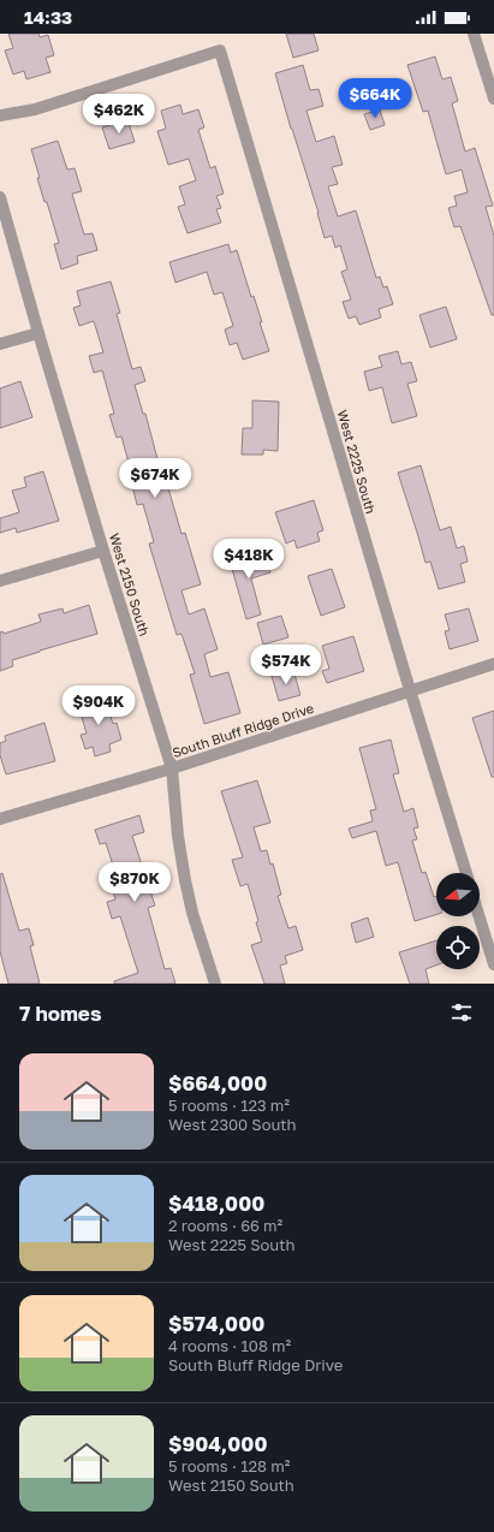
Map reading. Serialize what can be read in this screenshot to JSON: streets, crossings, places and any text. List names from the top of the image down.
{
  "streets": {
    "street": ["West 2225 South", "West 2150 South", "South Bluff Ridge Drive"]
  },
  "crossings": [
    ["West 2225 South", "South Bluff Ridge Drive"],
    ["West 2150 South", "South Bluff Ridge Drive"]
  ],
  "north": "left",
  "page": {
    "status": "14:33",
    "price": [
      "$664K",
      "$462K",
      "$674K",
      "$418K",
      "$574K",
      "$904K",
      "$870K"
    ],
    "heading": "7 homes",
    "list": [
      {
        "name": "$664,000",
        "note": "5 rooms · 123 m² · West 2300 South"
      },
      {
        "name": "$418,000",
        "note": "2 rooms · 66 m² · West 2225 South"
      },
      {
        "name": "$574,000",
        "note": "4 rooms · 108 m² · South Bluff Ridge Drive"
      },
      {
        "name": "$904,000",
        "note": "5 rooms · 128 m² · West 2150 South"
      }
    ]
  }
}
